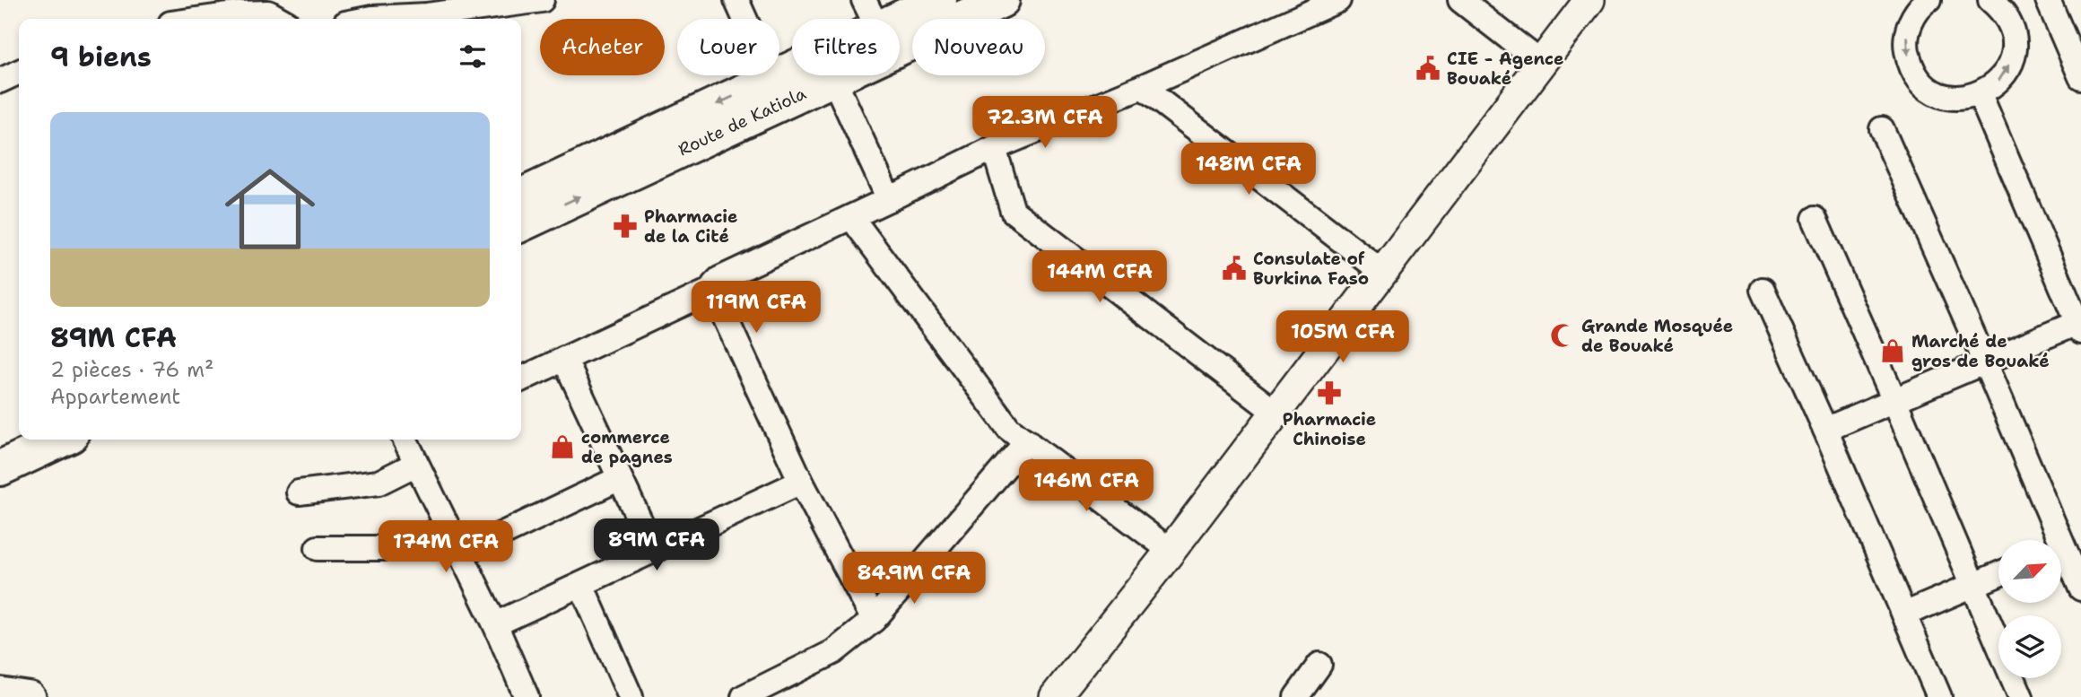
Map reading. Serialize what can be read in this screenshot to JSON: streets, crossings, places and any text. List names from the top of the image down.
{
  "streets": {
    "highway": ["Route de Katiola"]
  },
  "places": {
    "public building": ["CIE - Agence Bouaké", "Consulate of Burkina Faso"],
    "pharmacy": ["Pharmacie de la Cité", "Pharmacie Chinoise"],
    "mosque": ["Grande Mosquée de Bouaké"],
    "shop": ["Marché de gros de Bouaké", "commerce de pagnes"]
  },
  "north": "top right",
  "page": {
    "chip": [
      "Acheter",
      "Louer",
      "Filtres",
      "Nouveau"
    ],
    "heading": "9 biens",
    "list": [
      {
        "name": "89M CFA",
        "note": "2 pièces · 76 m² · Appartement"
      }
    ],
    "price": [
      "72.3M CFA",
      "148M CFA",
      "144M CFA",
      "119M CFA",
      "105M CFA",
      "146M CFA",
      "89M CFA",
      "174M CFA",
      "84.9M CFA"
    ]
  }
}
